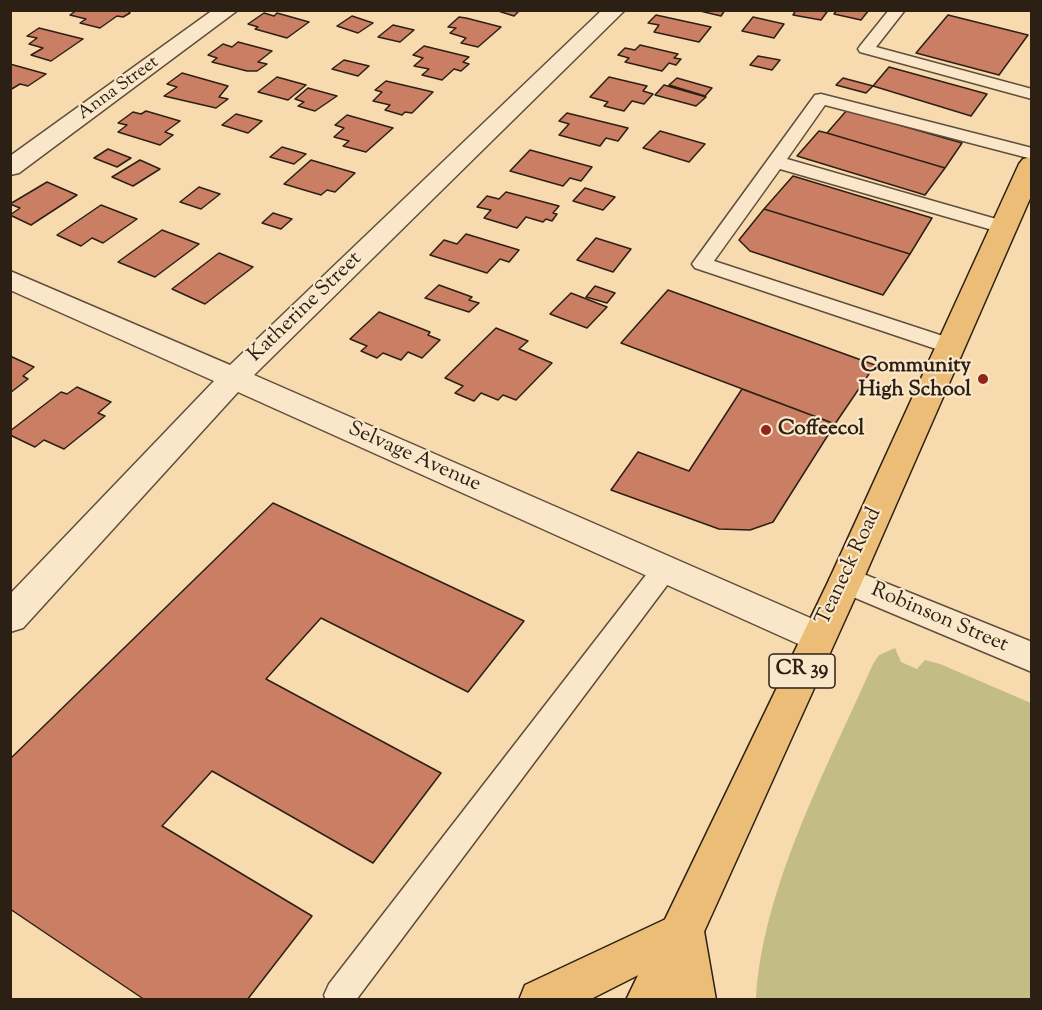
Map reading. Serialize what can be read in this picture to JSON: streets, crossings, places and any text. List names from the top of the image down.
{
  "streets": {
    "main road": ["Teaneck Road", "CR 39"],
    "street": [
      "Anna Street",
      "Katherine Street",
      "Selvage Avenue",
      "Robinson Street"
    ]
  },
  "crossings": [
    ["Katherine Street", "Selvage Avenue"],
    ["Selvage Avenue", "Teaneck Road"],
    ["Teaneck Road", "Robinson Street"]
  ],
  "places": ["Community High School", "Coffeecol"]
}
